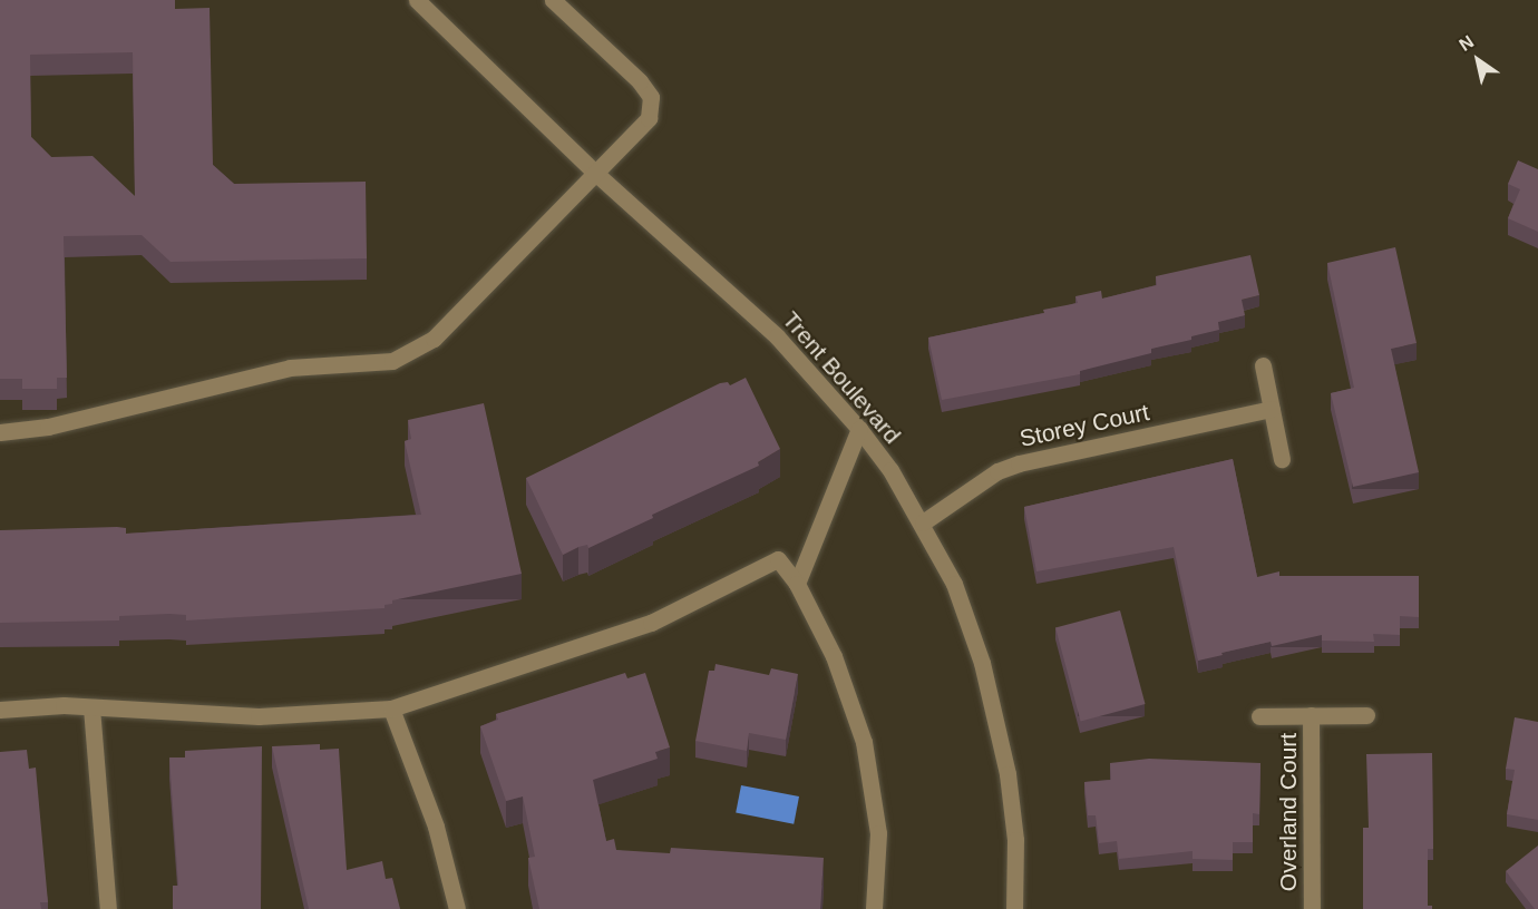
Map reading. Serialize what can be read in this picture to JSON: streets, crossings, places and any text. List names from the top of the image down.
{
  "streets": {
    "street": ["Trent Boulevard", "Storey Court", "Overland Court"]
  },
  "crossings": [
    ["Trent Boulevard", "Storey Court"]
  ],
  "north": "top left"
}
